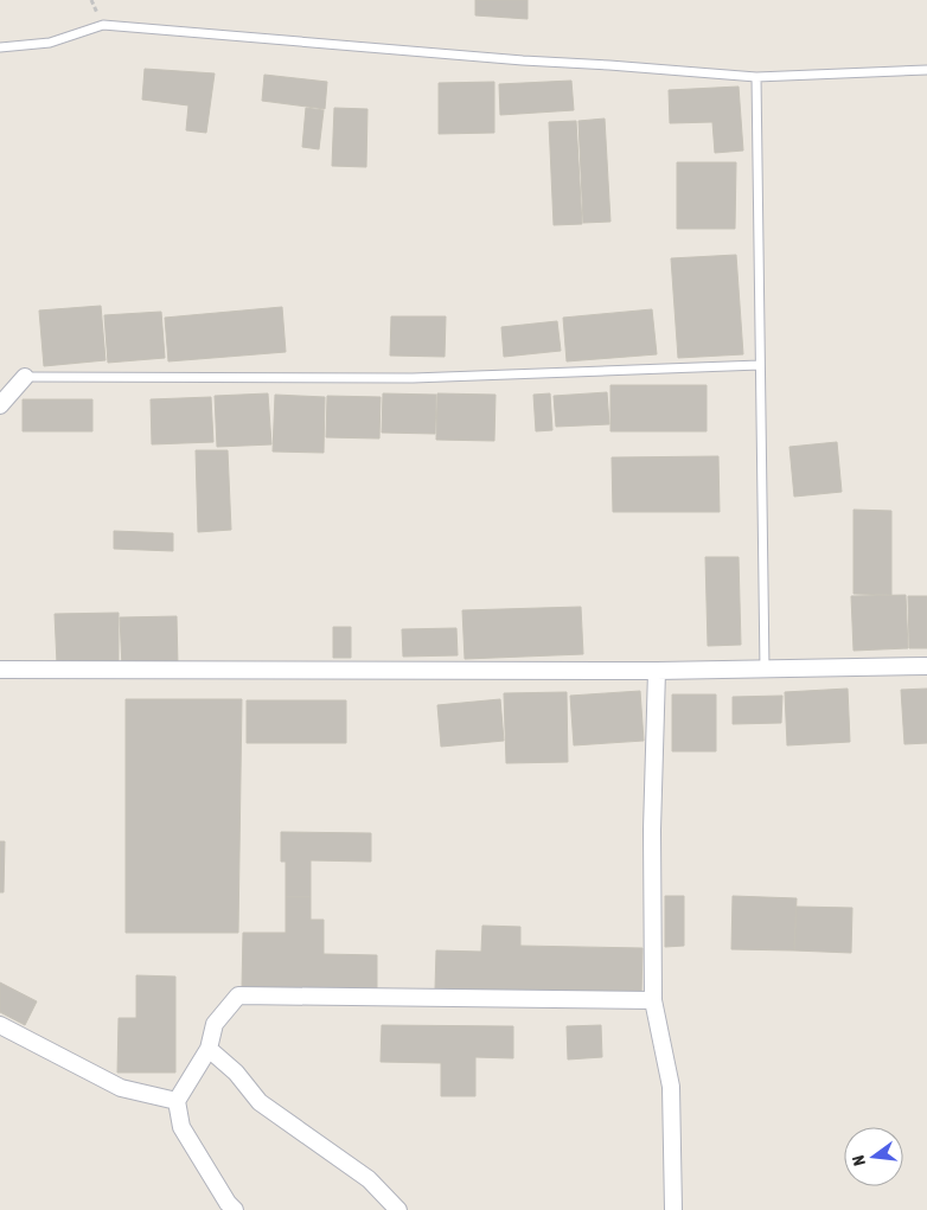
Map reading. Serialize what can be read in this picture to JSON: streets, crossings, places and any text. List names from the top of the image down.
{
  "north": "left"
}
